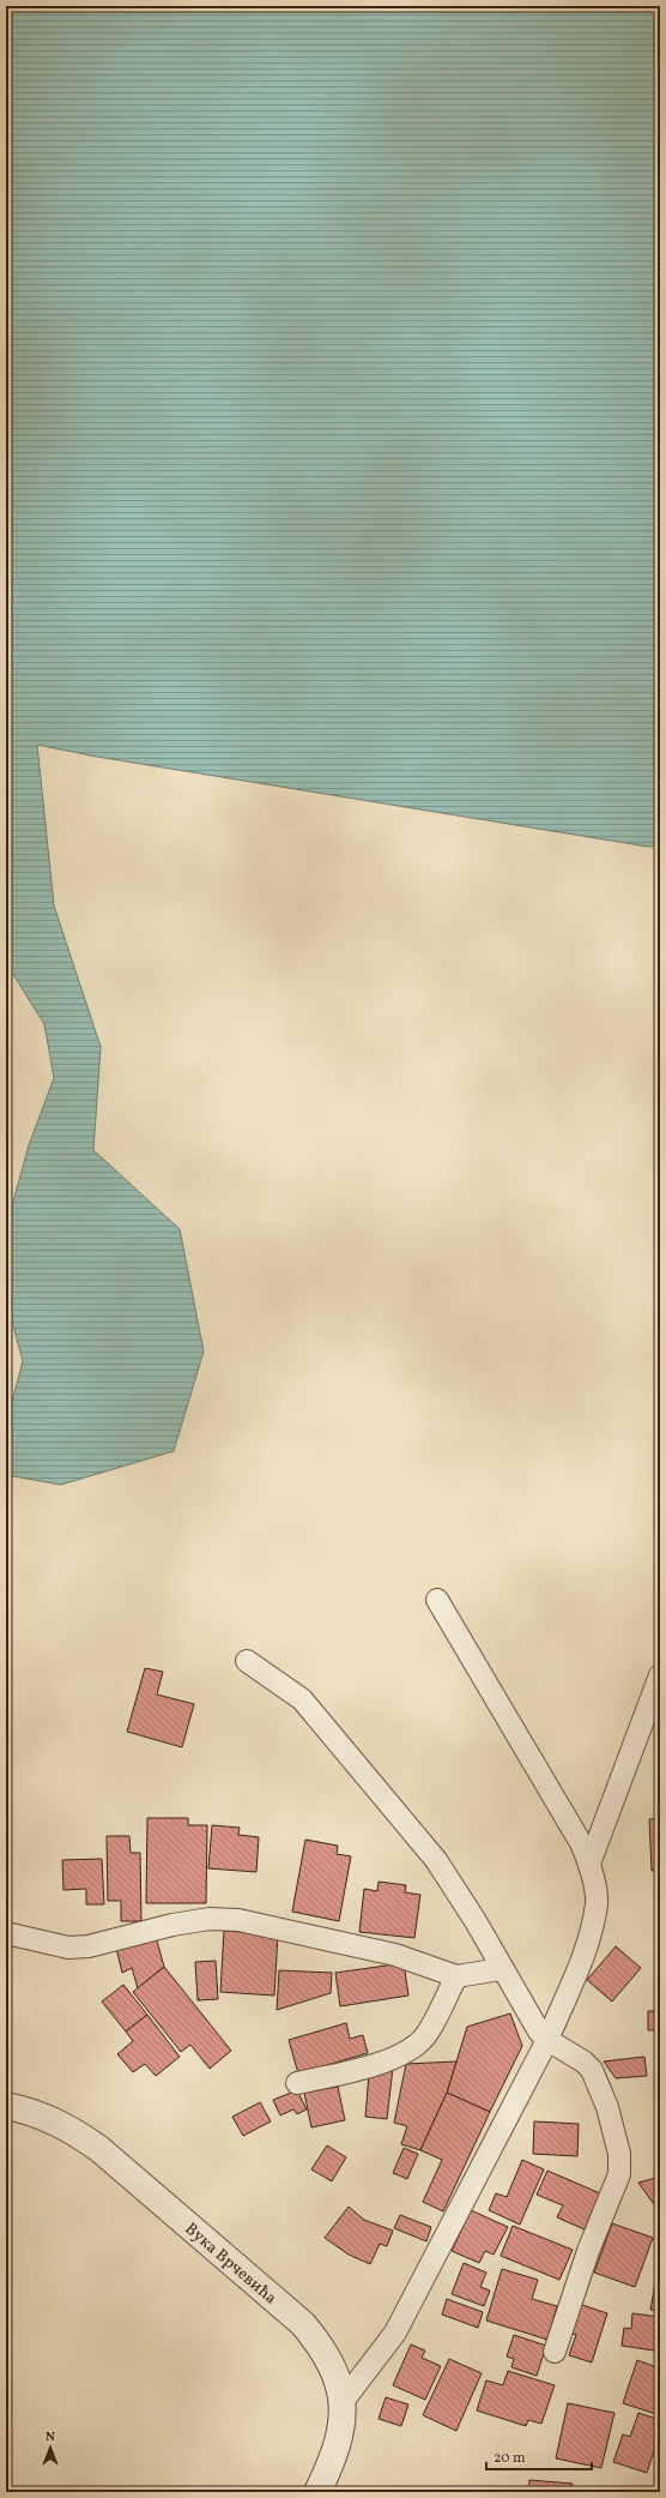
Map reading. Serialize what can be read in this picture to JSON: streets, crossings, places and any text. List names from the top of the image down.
{
  "streets": {
    "street": ["Вука Врчевића"]
  },
  "scale_bar": "20 m",
  "north": "top"
}
